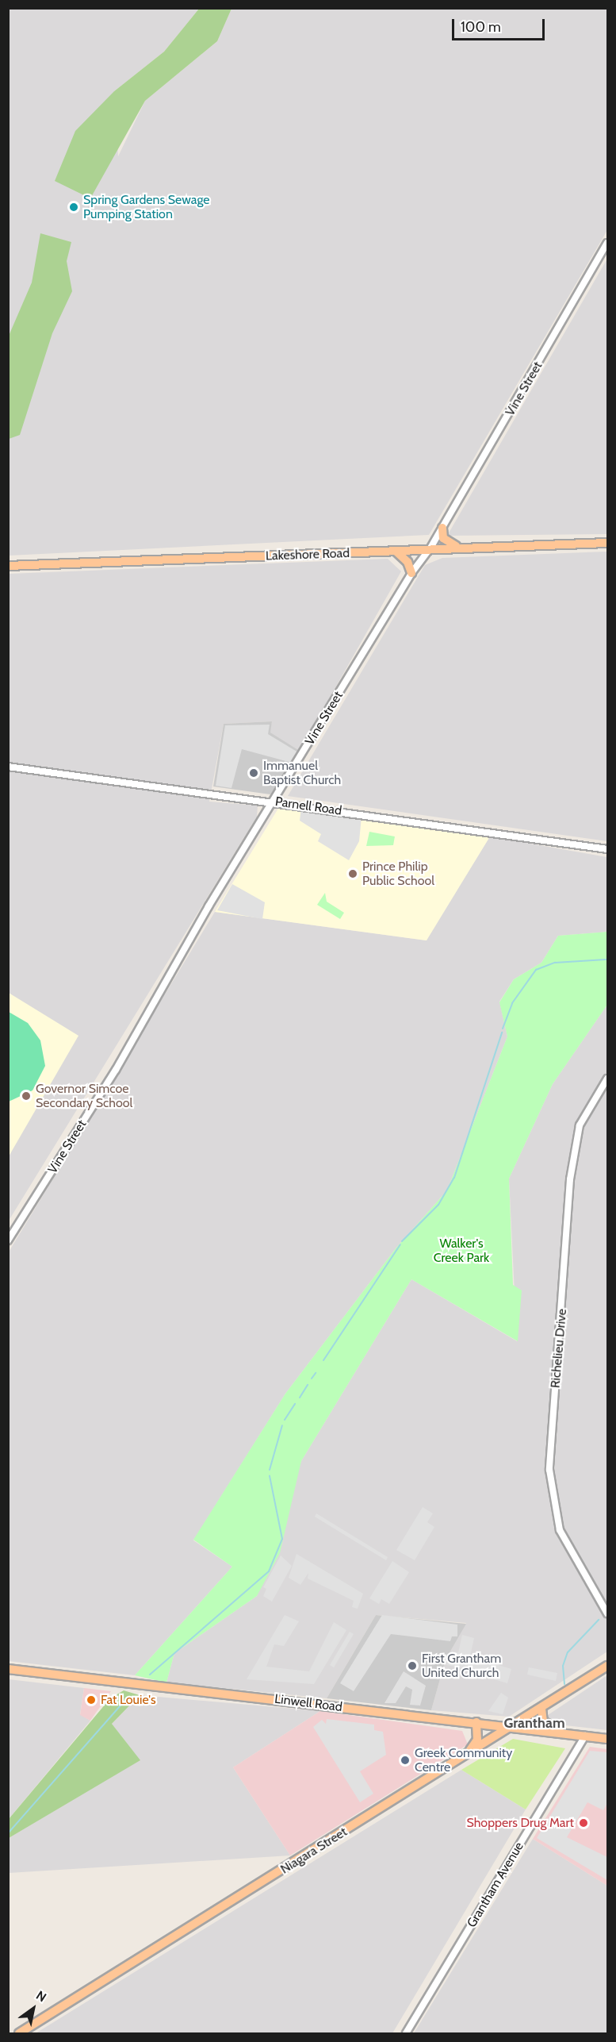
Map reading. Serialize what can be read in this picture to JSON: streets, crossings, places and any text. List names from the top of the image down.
{
  "streets": {
    "main road": ["Lakeshore Road", "Linwell Road", "Niagara Street"],
    "street": [
      "Vine Street",
      "Parnell Road",
      "Richelieu Drive",
      "Grantham Avenue"
    ]
  },
  "crossings": [
    ["Vine Street", "Lakeshore Road"],
    ["Vine Street", "Parnell Road"],
    ["Linwell Road", "Niagara Street"],
    ["Linwell Road", "Grantham Avenue"]
  ],
  "districts": ["Grantham"],
  "parks": ["Walker's Creek Park"],
  "places": [
    "Spring Gardens Sewage Pumping Station",
    "Immanuel Baptist Church",
    "Prince Philip Public School",
    "Governor Simcoe Secondary School",
    "First Grantham United Church",
    "Fat Louie's",
    "Greek Community Centre",
    "Shoppers Drug Mart"
  ],
  "scale_bar": "100 m",
  "north": "top right"
}
